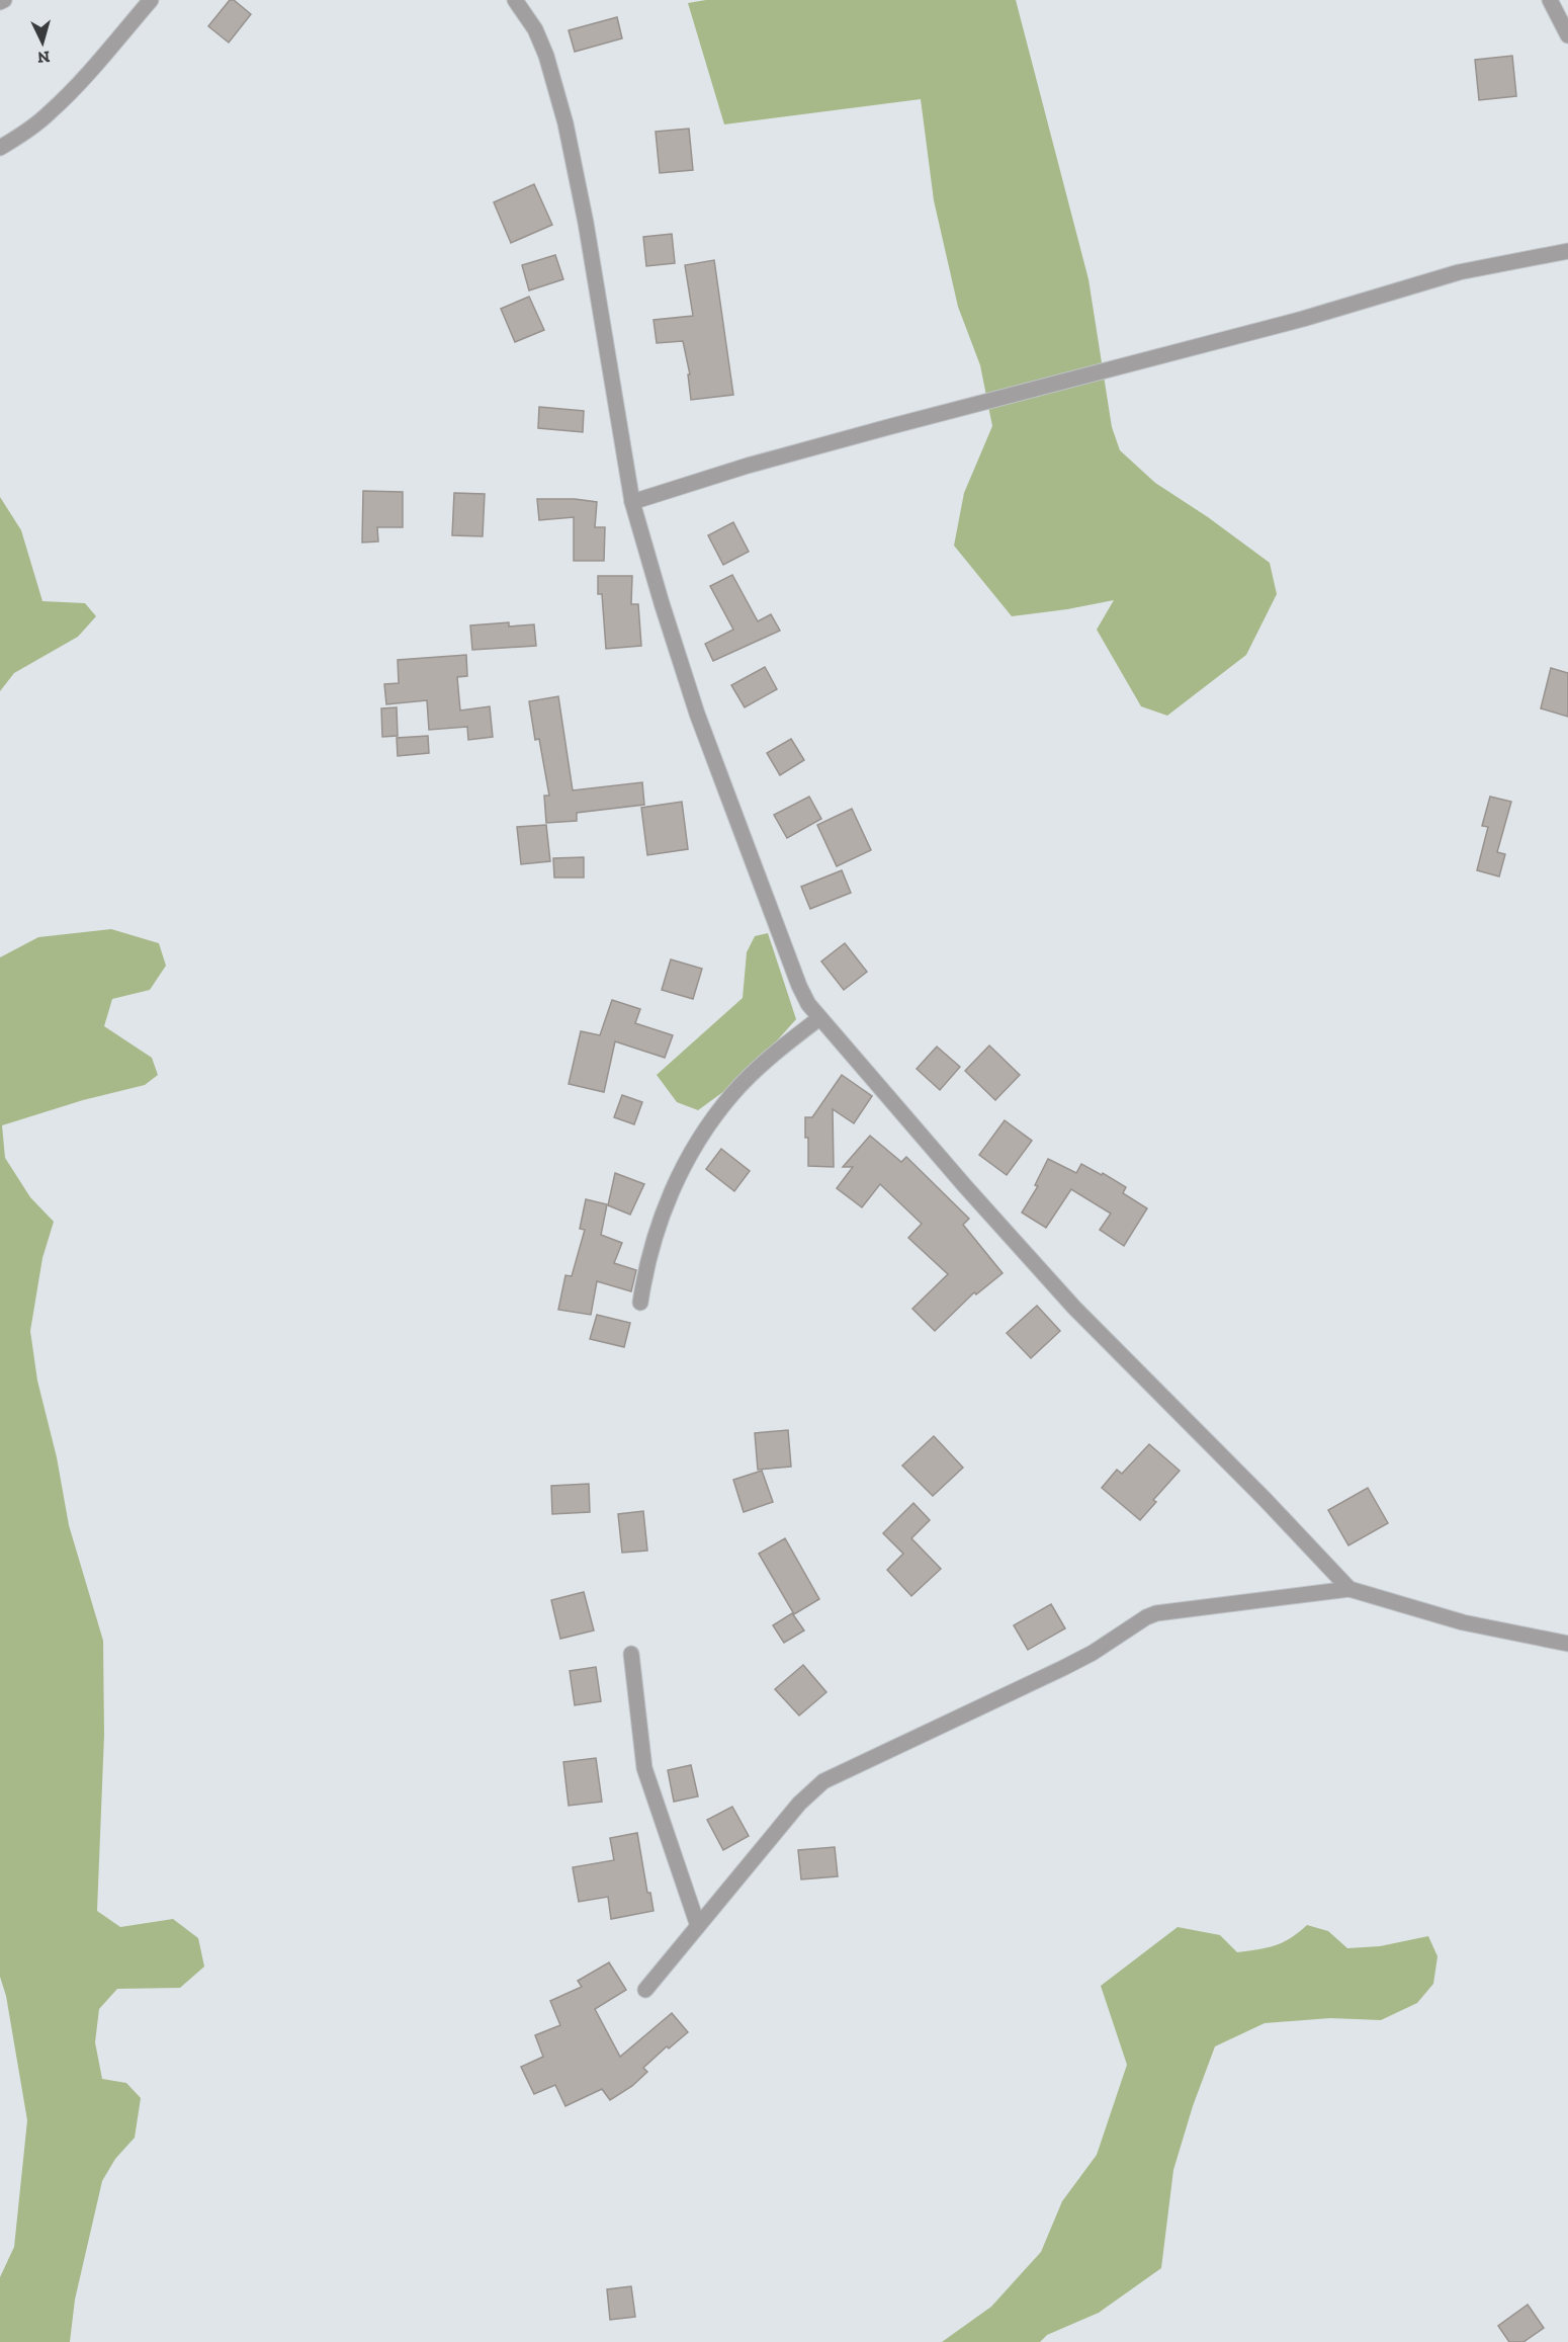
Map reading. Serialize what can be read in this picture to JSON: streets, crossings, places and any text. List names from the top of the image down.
{
  "north": "bottom"
}
